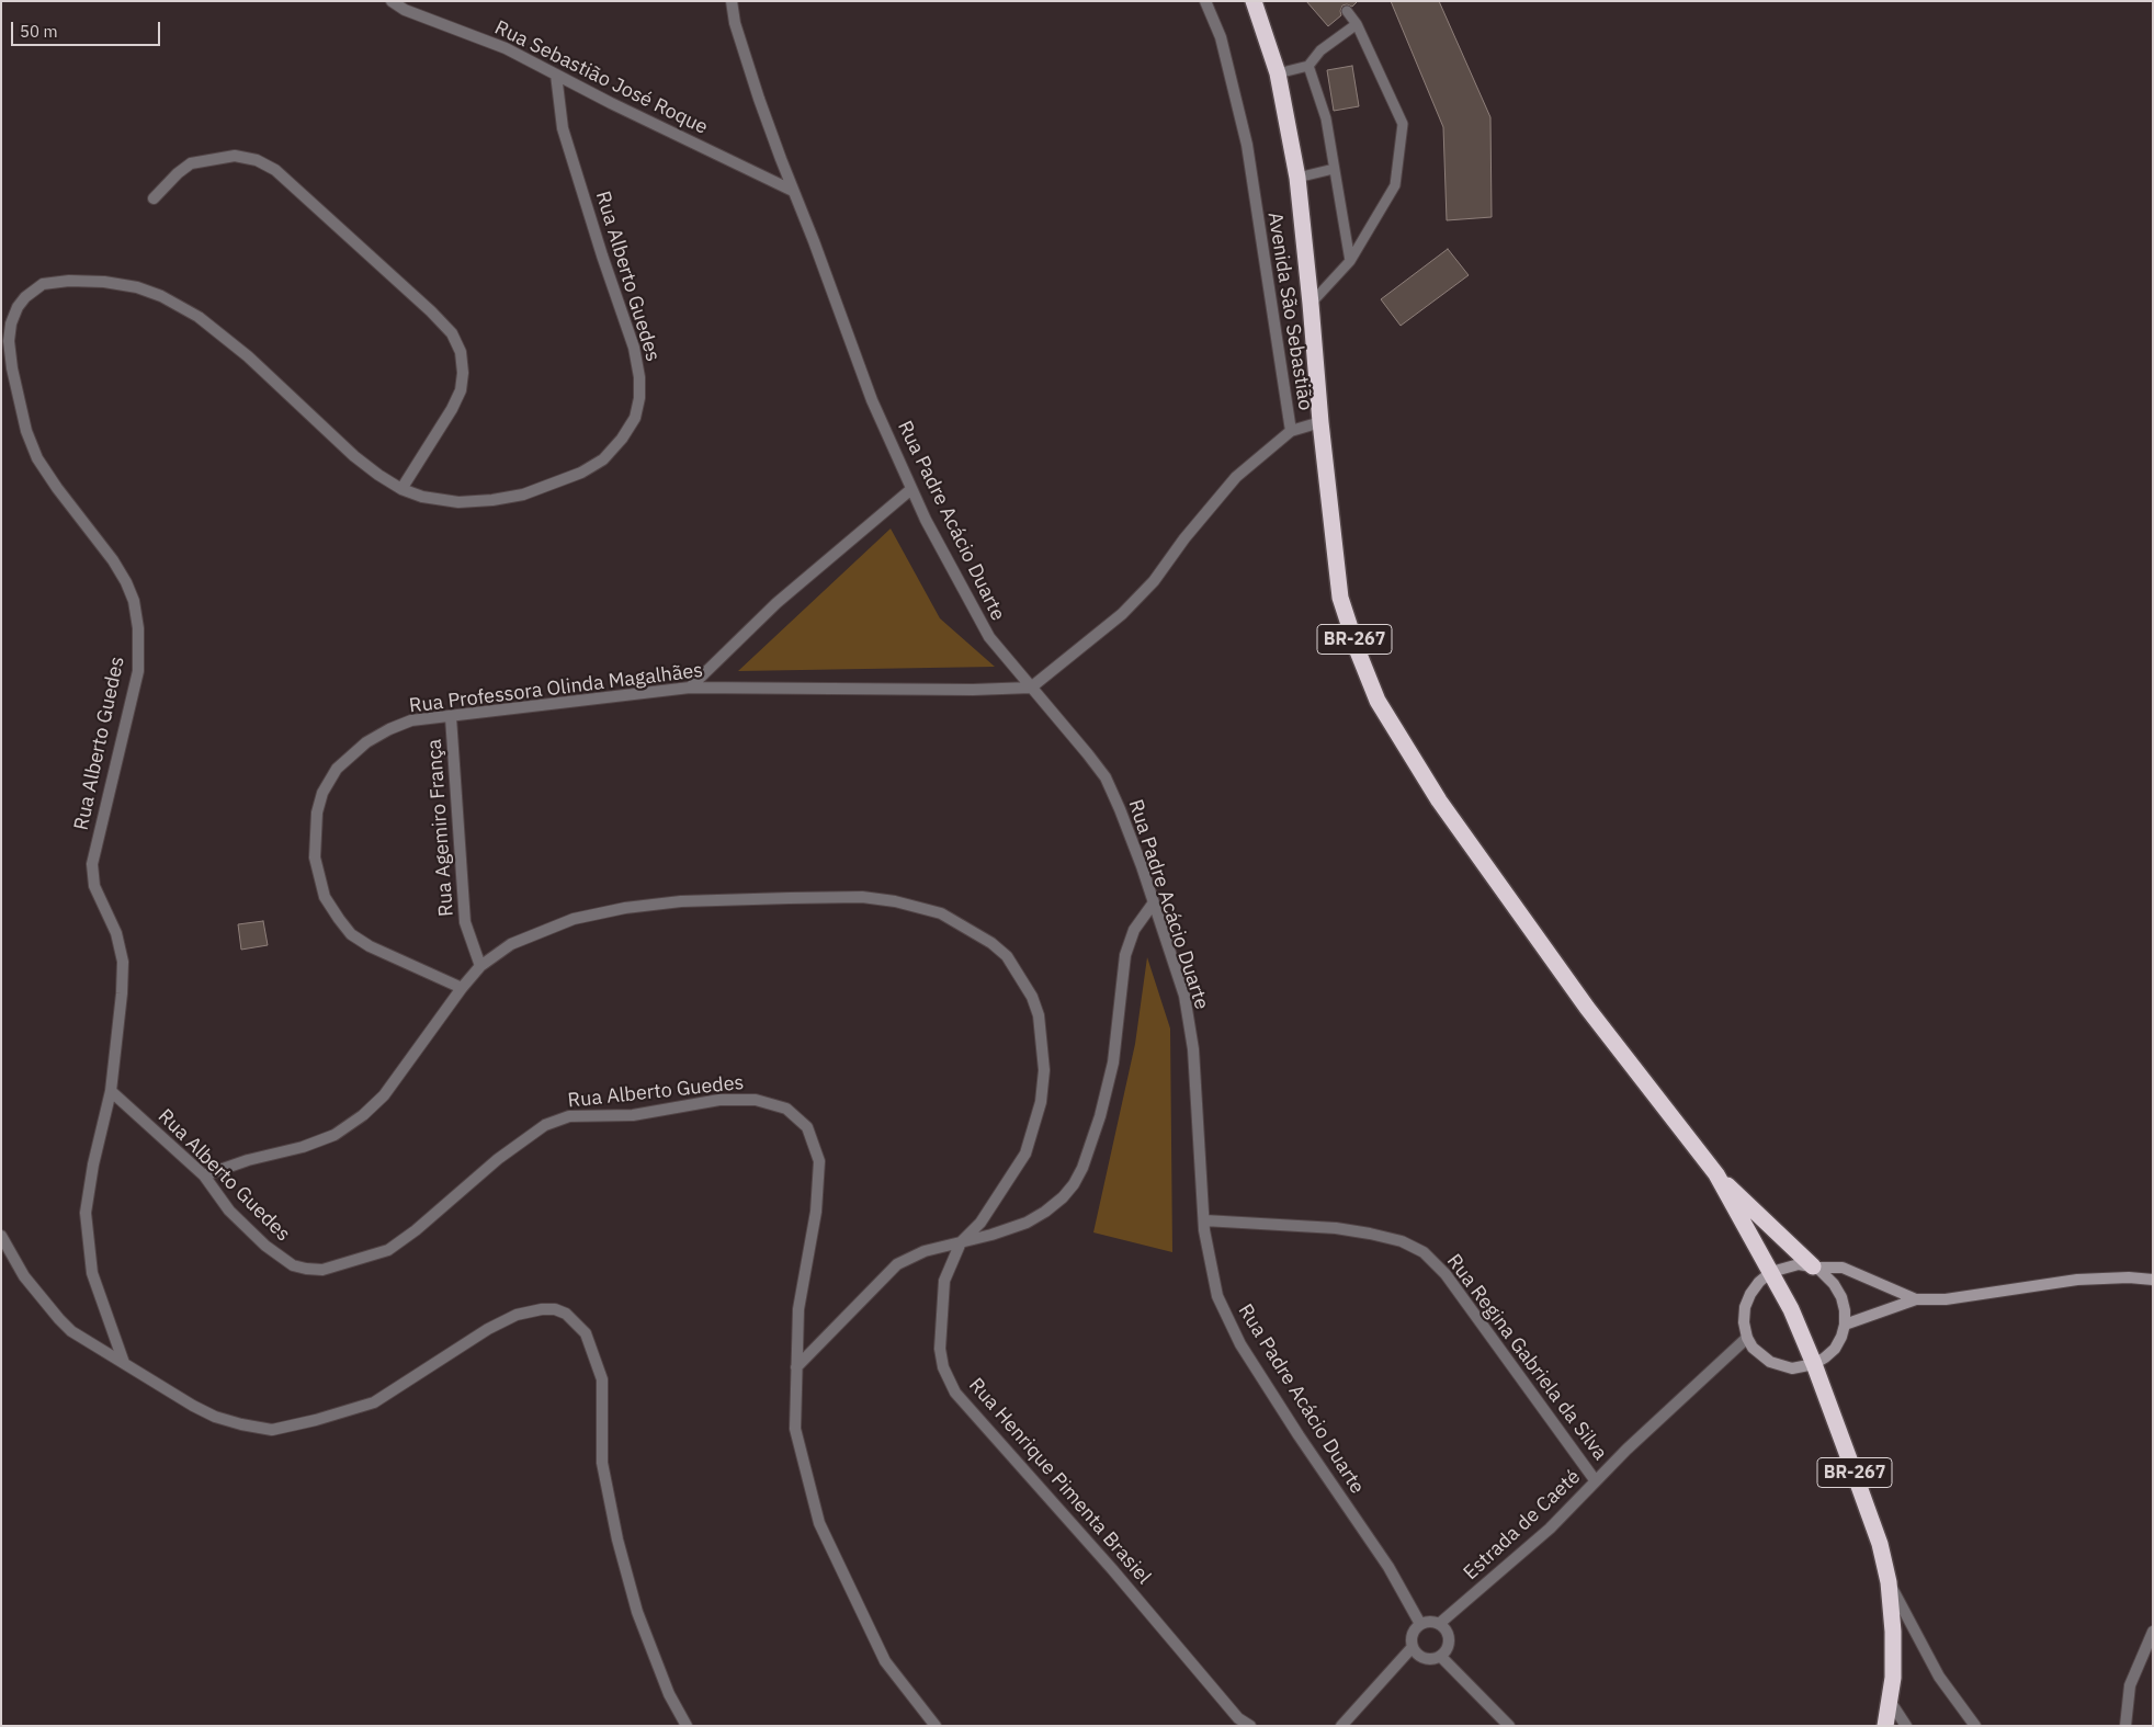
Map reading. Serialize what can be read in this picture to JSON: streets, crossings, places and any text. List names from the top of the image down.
{
  "streets": {
    "highway": ["BR-267"],
    "street": [
      "Rua Sebastião José Roque",
      "Rua Alberto Guedes",
      "Avenida São Sebastião",
      "Rua Padre Acácio Duarte",
      "Rua Professora Olinda Magalhães",
      "Rua Agemiro França",
      "Rua Regina Gabriela da Silva",
      "Rua Henrique Pimenta Brasiel",
      "Estrada de Caeté"
    ]
  },
  "crossings": [
    ["Rua Sebastião José Roque", "Rua Alberto Guedes"],
    ["Rua Sebastião José Roque", "Rua Padre Acácio Duarte"],
    ["Rua Alberto Guedes", "Rua Henrique Pimenta Brasiel"],
    ["Avenida São Sebastião", "Rua Padre Acácio Duarte"],
    ["Avenida São Sebastião", "Rua Professora Olinda Magalhães"],
    ["Rua Padre Acácio Duarte", "Rua Professora Olinda Magalhães"],
    ["Rua Padre Acácio Duarte", "Rua Regina Gabriela da Silva"],
    ["Rua Padre Acácio Duarte", "Estrada de Caeté"],
    ["Rua Professora Olinda Magalhães", "Rua Agemiro França"],
    ["Rua Professora Olinda Magalhães", "Rua Henrique Pimenta Brasiel"],
    ["Rua Agemiro França", "Rua Henrique Pimenta Brasiel"],
    ["Rua Regina Gabriela da Silva", "Estrada de Caeté"]
  ],
  "scale_bar": "50 m"
}
